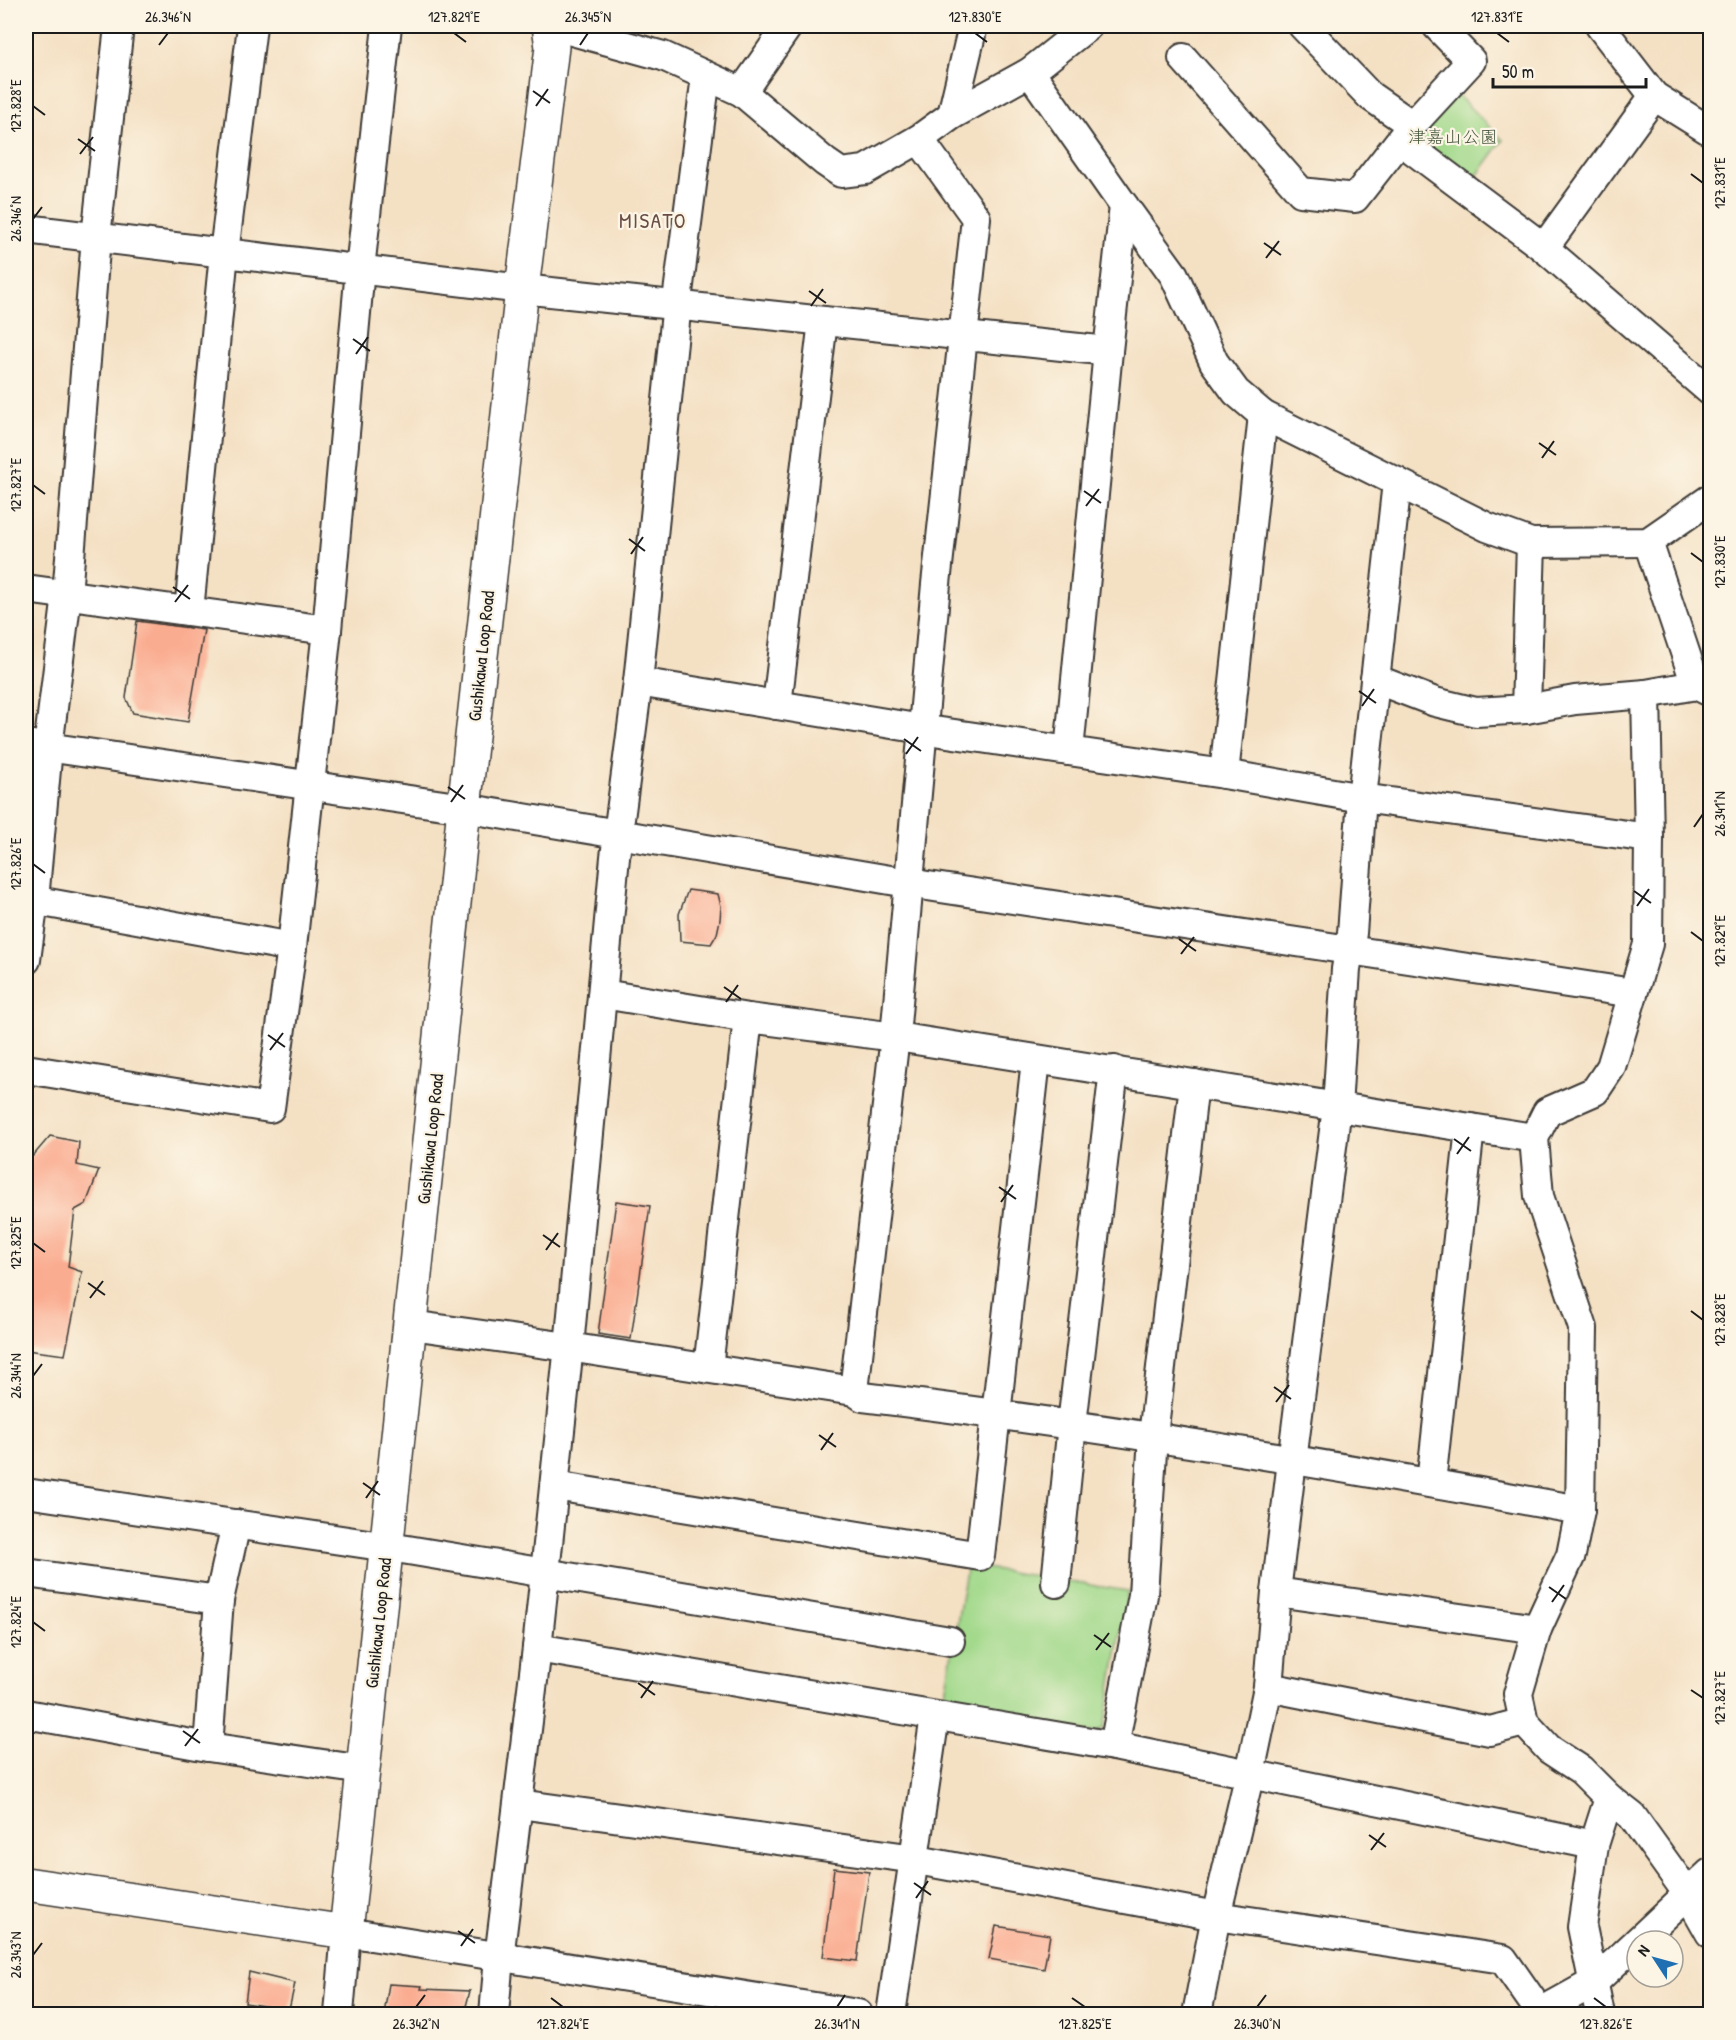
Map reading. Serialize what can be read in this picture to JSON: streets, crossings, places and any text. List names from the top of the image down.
{
  "streets": {
    "main road": ["Gushikawa Loop Road"]
  },
  "districts": ["MISATO"],
  "parks": ["津嘉山公園"],
  "scale_bar": "50 m",
  "north": "top left",
  "coordinates": [
    "26.346°N",
    "127.829°E",
    "26.345°N",
    "127.830°E",
    "127.831°E",
    "127.828°E",
    "127.827°E",
    "26.341°N",
    "127.826°E",
    "127.825°E",
    "26.344°N",
    "127.824°E",
    "26.343°N",
    "26.342°N",
    "26.340°N"
  ]
}
